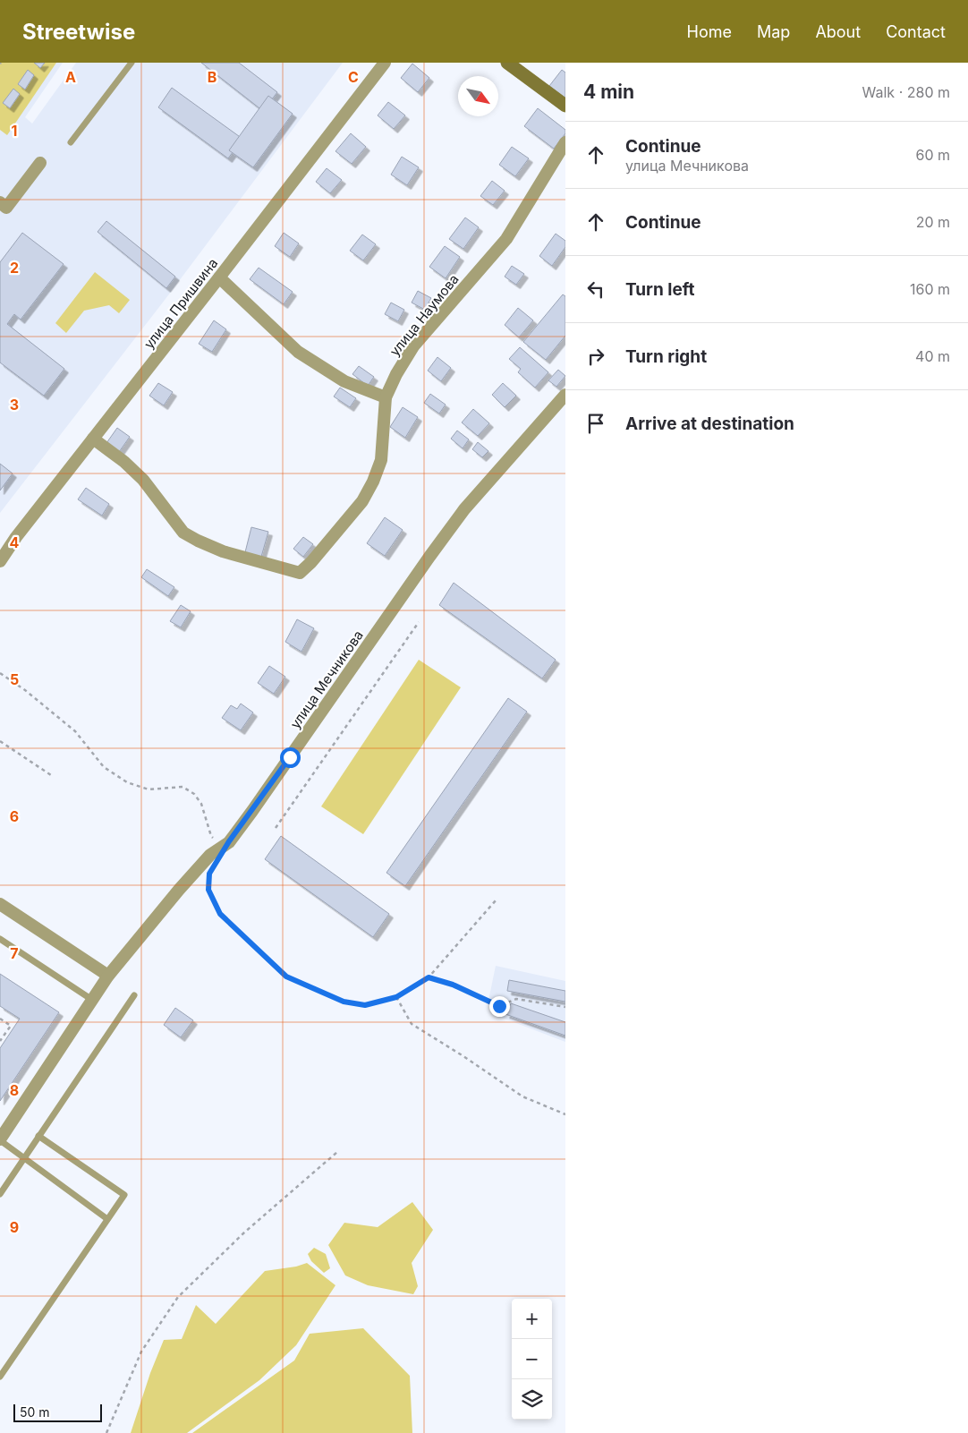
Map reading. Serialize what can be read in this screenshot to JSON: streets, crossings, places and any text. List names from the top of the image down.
{
  "streets": {
    "street": ["улица Пришвина", "улица Наумова", "улица Мечникова"]
  },
  "crossings": [
    ["улица Пришвина", "улица Наумова"]
  ],
  "scale_bar": "50 m",
  "north": "bottom right",
  "page": {
    "header": "Streetwise",
    "nav": [
      "Home",
      "Map",
      "About",
      "Contact"
    ],
    "heading": ["4 min", "Walk · 280 m"],
    "list": [
      ["Continue", "улица Мечникова", "60 m"],
      ["Continue", "20 m"],
      ["Turn left", "160 m"],
      ["Turn right", "40 m"],
      "Arrive at destination"
    ],
    "map_buttons": ["+", "−"],
    "scale": "50 m"
  },
  "grid": {
    "columns": ["A", "B", "C"],
    "rows": [
      "1",
      "2",
      "3",
      "4",
      "5",
      "6",
      "7",
      "8",
      "9"
    ]
  }
}
